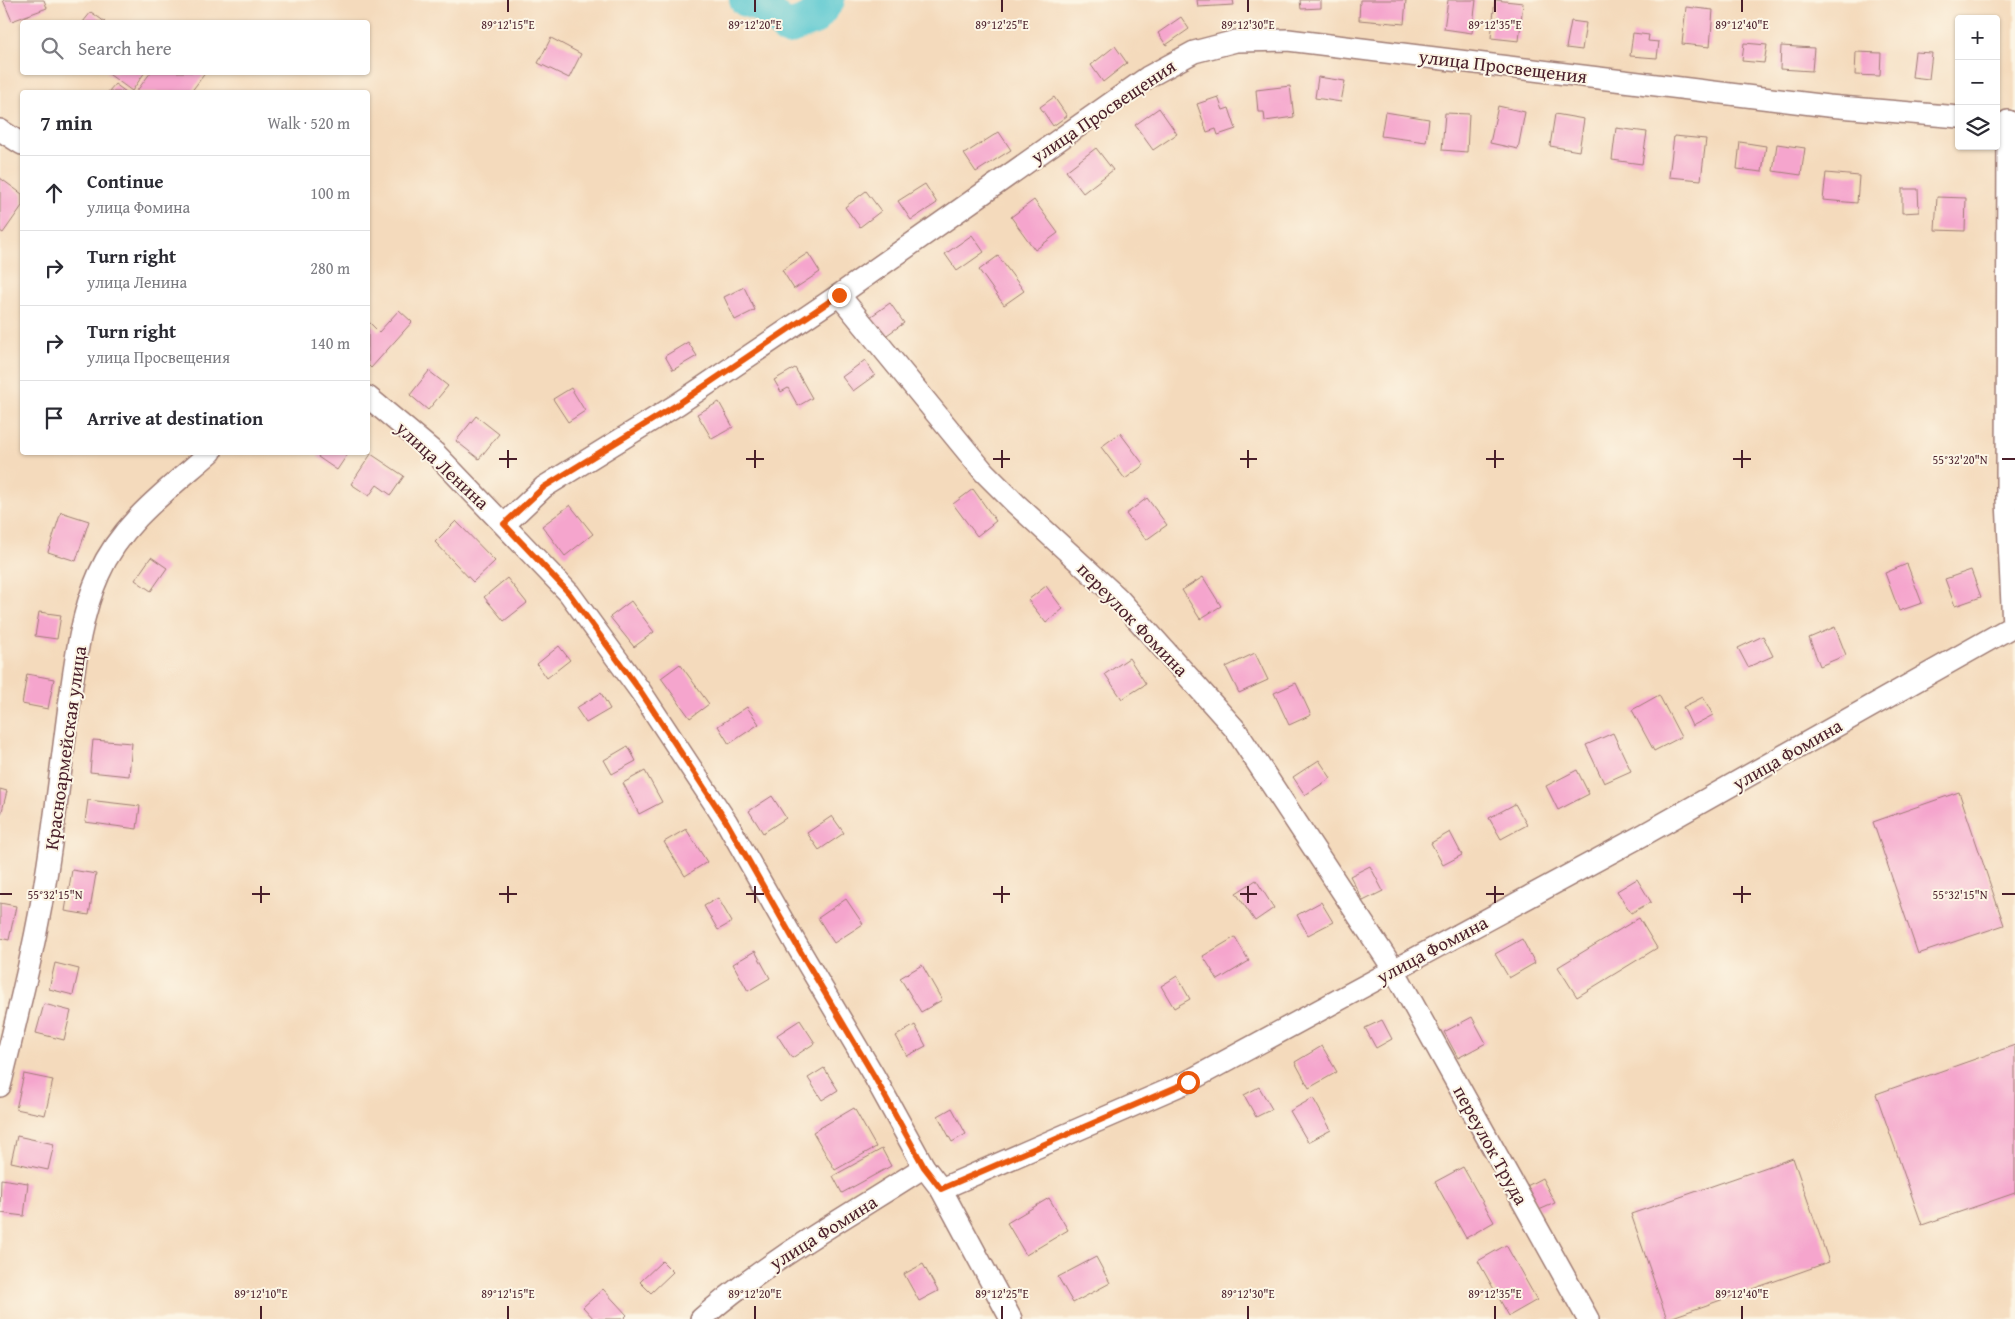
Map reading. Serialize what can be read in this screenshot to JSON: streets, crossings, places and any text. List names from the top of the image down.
{
  "streets": {
    "street": [
      "улица Просвещения",
      "улица Ленина",
      "переулок Фомина",
      "Красноармейская улица",
      "улица Фомина",
      "переулок Труда"
    ]
  },
  "crossings": [
    ["улица Просвещения", "улица Ленина"],
    ["улица Просвещения", "переулок Фомина"],
    ["улица Ленина", "улица Фомина"],
    ["переулок Фомина", "улица Фомина"],
    ["переулок Фомина", "переулок Труда"],
    ["улица Фомина", "переулок Труда"]
  ],
  "page": {
    "map_buttons": ["+", "−"],
    "search": "Search here",
    "heading": ["7 min", "Walk · 520 m"],
    "list": [
      ["Continue", "улица Фомина", "100 m"],
      ["Turn right", "улица Ленина", "280 m"],
      ["Turn right", "улица Просвещения", "140 m"],
      "Arrive at destination"
    ]
  },
  "coordinates": [
    "89°12'15\"E",
    "89°12'20\"E",
    "89°12'25\"E",
    "89°12'30\"E",
    "89°12'35\"E",
    "89°12'40\"E",
    "55°32'20\"N",
    "55°32'15\"N",
    "89°12'10\"E"
  ]
}
